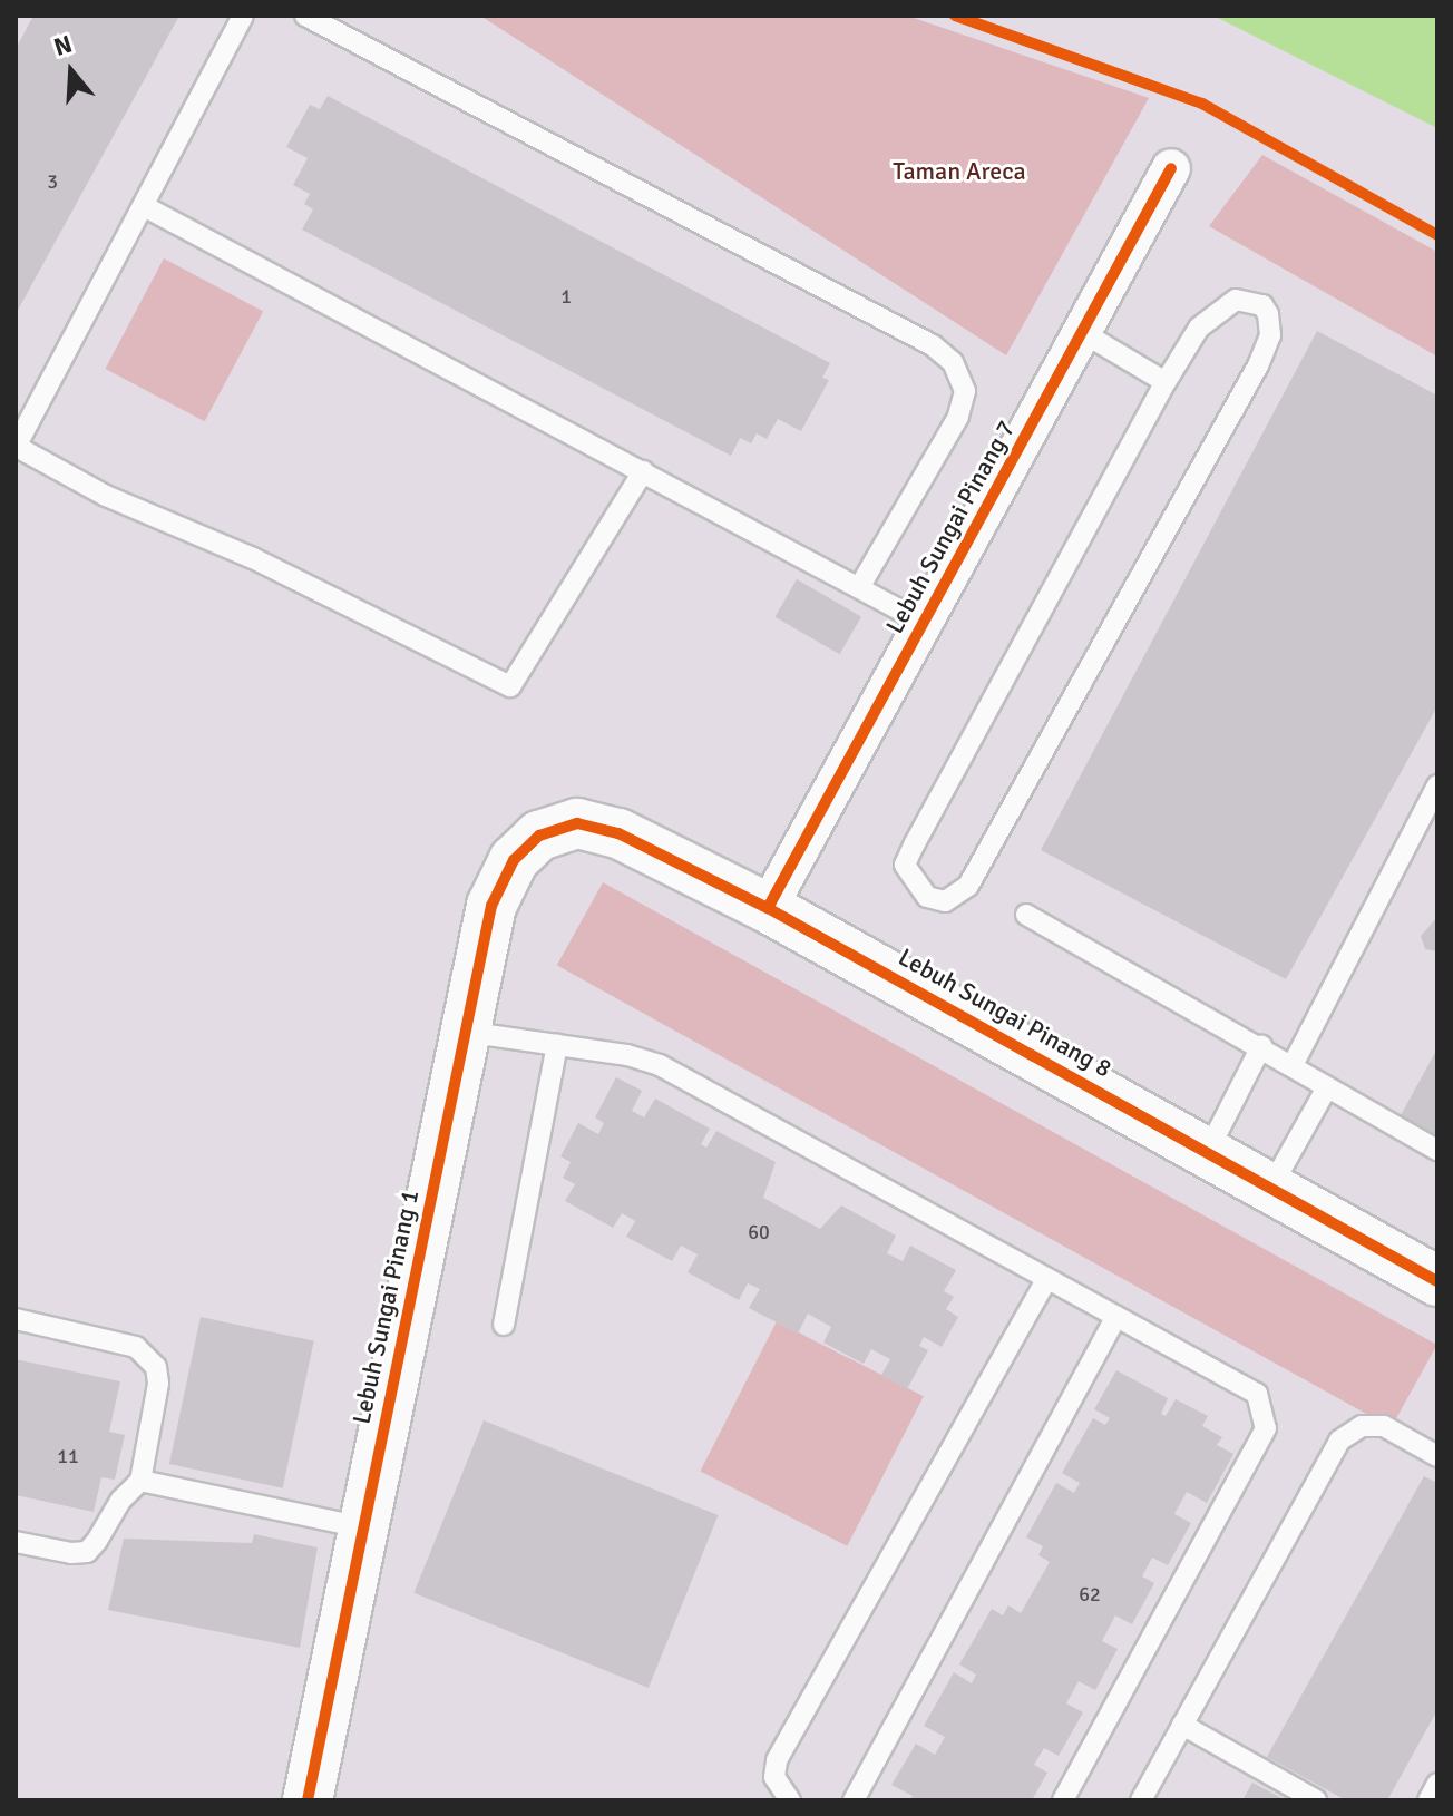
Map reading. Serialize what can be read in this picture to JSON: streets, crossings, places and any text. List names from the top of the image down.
{
  "streets": {
    "street": ["Lebuh Sungai Pinang 7", "Lebuh Sungai Pinang 8", "Lebuh Sungai Pinang 1"]
  },
  "crossings": [
    ["Lebuh Sungai Pinang 7", "Lebuh Sungai Pinang 8"],
    ["Lebuh Sungai Pinang 8", "Lebuh Sungai Pinang 1"]
  ],
  "parks": ["Taman Areca"],
  "house_numbers": [
    "3",
    "1",
    "60",
    "11",
    "62"
  ],
  "north": "top"
}
